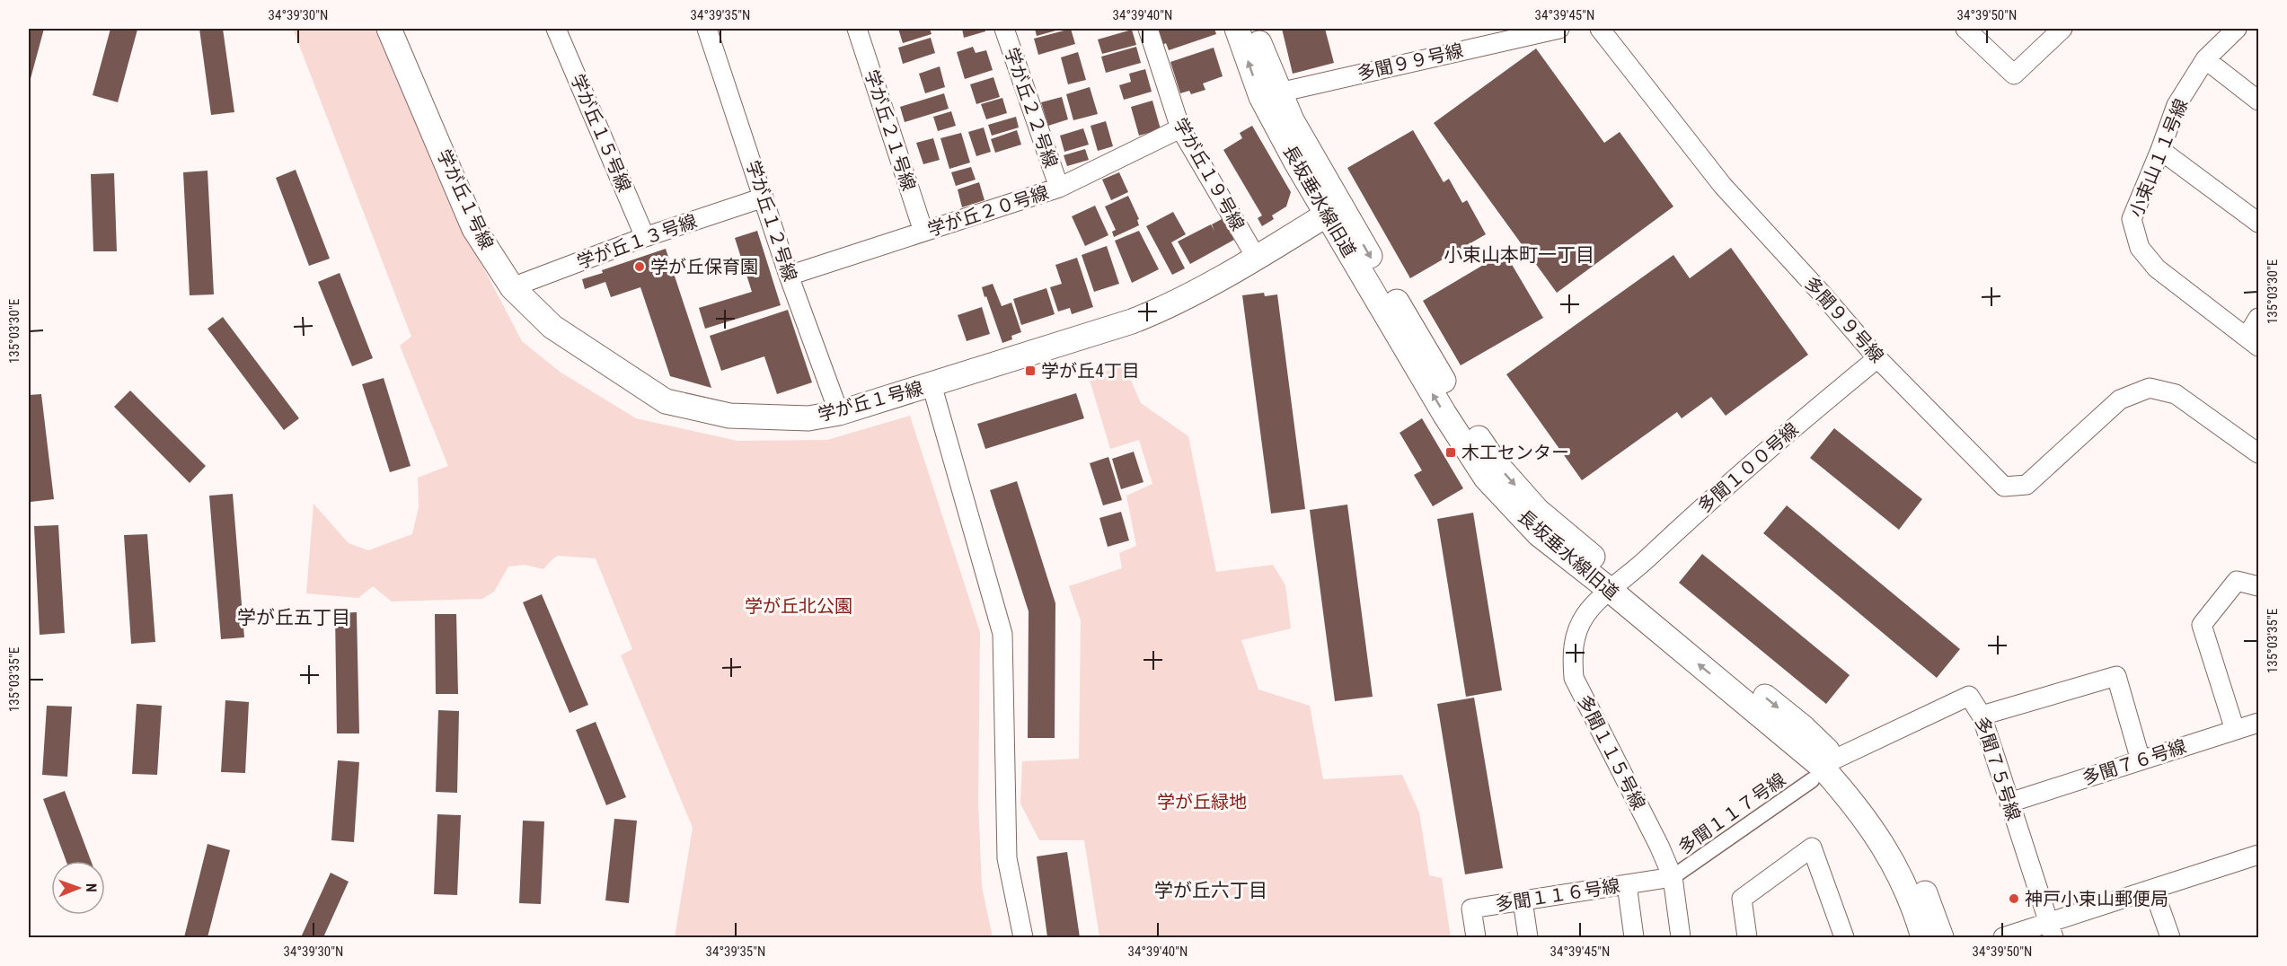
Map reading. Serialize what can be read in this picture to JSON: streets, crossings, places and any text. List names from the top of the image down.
{
  "streets": {
    "street": [
      "多聞９９号線",
      "学が丘２２号線",
      "学が丘２１号線",
      "学が丘１５号線",
      "小束山１１号線",
      "学が丘１９号線",
      "学が丘１号線",
      "長坂垂水線旧道",
      "学が丘２０号線",
      "学が丘１２号線",
      "学が丘１３号線",
      "多聞１００号線",
      "多聞１１５号線",
      "多聞７６号線",
      "多聞７５号線",
      "多聞１１７号線",
      "多聞１１６号線"
    ]
  },
  "crossings": [
    ["多聞９９号線", "長坂垂水線旧道"],
    ["多聞９９号線", "多聞１００号線"],
    ["学が丘２２号線", "学が丘２０号線"],
    ["学が丘２１号線", "学が丘２０号線"],
    ["学が丘１５号線", "学が丘１３号線"],
    ["学が丘１９号線", "学が丘１号線"],
    ["学が丘１９号線", "学が丘２０号線"],
    ["学が丘１号線", "長坂垂水線旧道"],
    ["学が丘１号線", "学が丘１２号線"],
    ["学が丘１号線", "学が丘１３号線"],
    ["長坂垂水線旧道", "多聞１００号線"],
    ["長坂垂水線旧道", "多聞１１５号線"],
    ["長坂垂水線旧道", "多聞７５号線"],
    ["長坂垂水線旧道", "多聞１１７号線"],
    ["学が丘２０号線", "学が丘１２号線"],
    ["学が丘１２号線", "学が丘１３号線"],
    ["多聞１００号線", "多聞１１５号線"],
    ["多聞１１５号線", "多聞１１７号線"],
    ["多聞１１５号線", "多聞１１６号線"],
    ["多聞７６号線", "多聞７５号線"],
    ["多聞７５号線", "多聞１１７号線"],
    ["多聞１１７号線", "多聞１１６号線"]
  ],
  "districts": ["小束山本町一丁目", "学が丘五丁目", "学が丘六丁目"],
  "parks": ["学が丘北公園", "学が丘緑地"],
  "places": {
    "other": ["学が丘保育園", "神戸小束山郵便局"],
    "transit": ["学が丘4丁目", "木工センター"]
  },
  "north": "right",
  "coordinates": [
    "34°39'30\"N",
    "34°39'35\"N",
    "34°39'40\"N",
    "34°39'45\"N",
    "34°39'50\"N",
    "135°03'30\"E",
    "135°03'35\"E"
  ]
}
